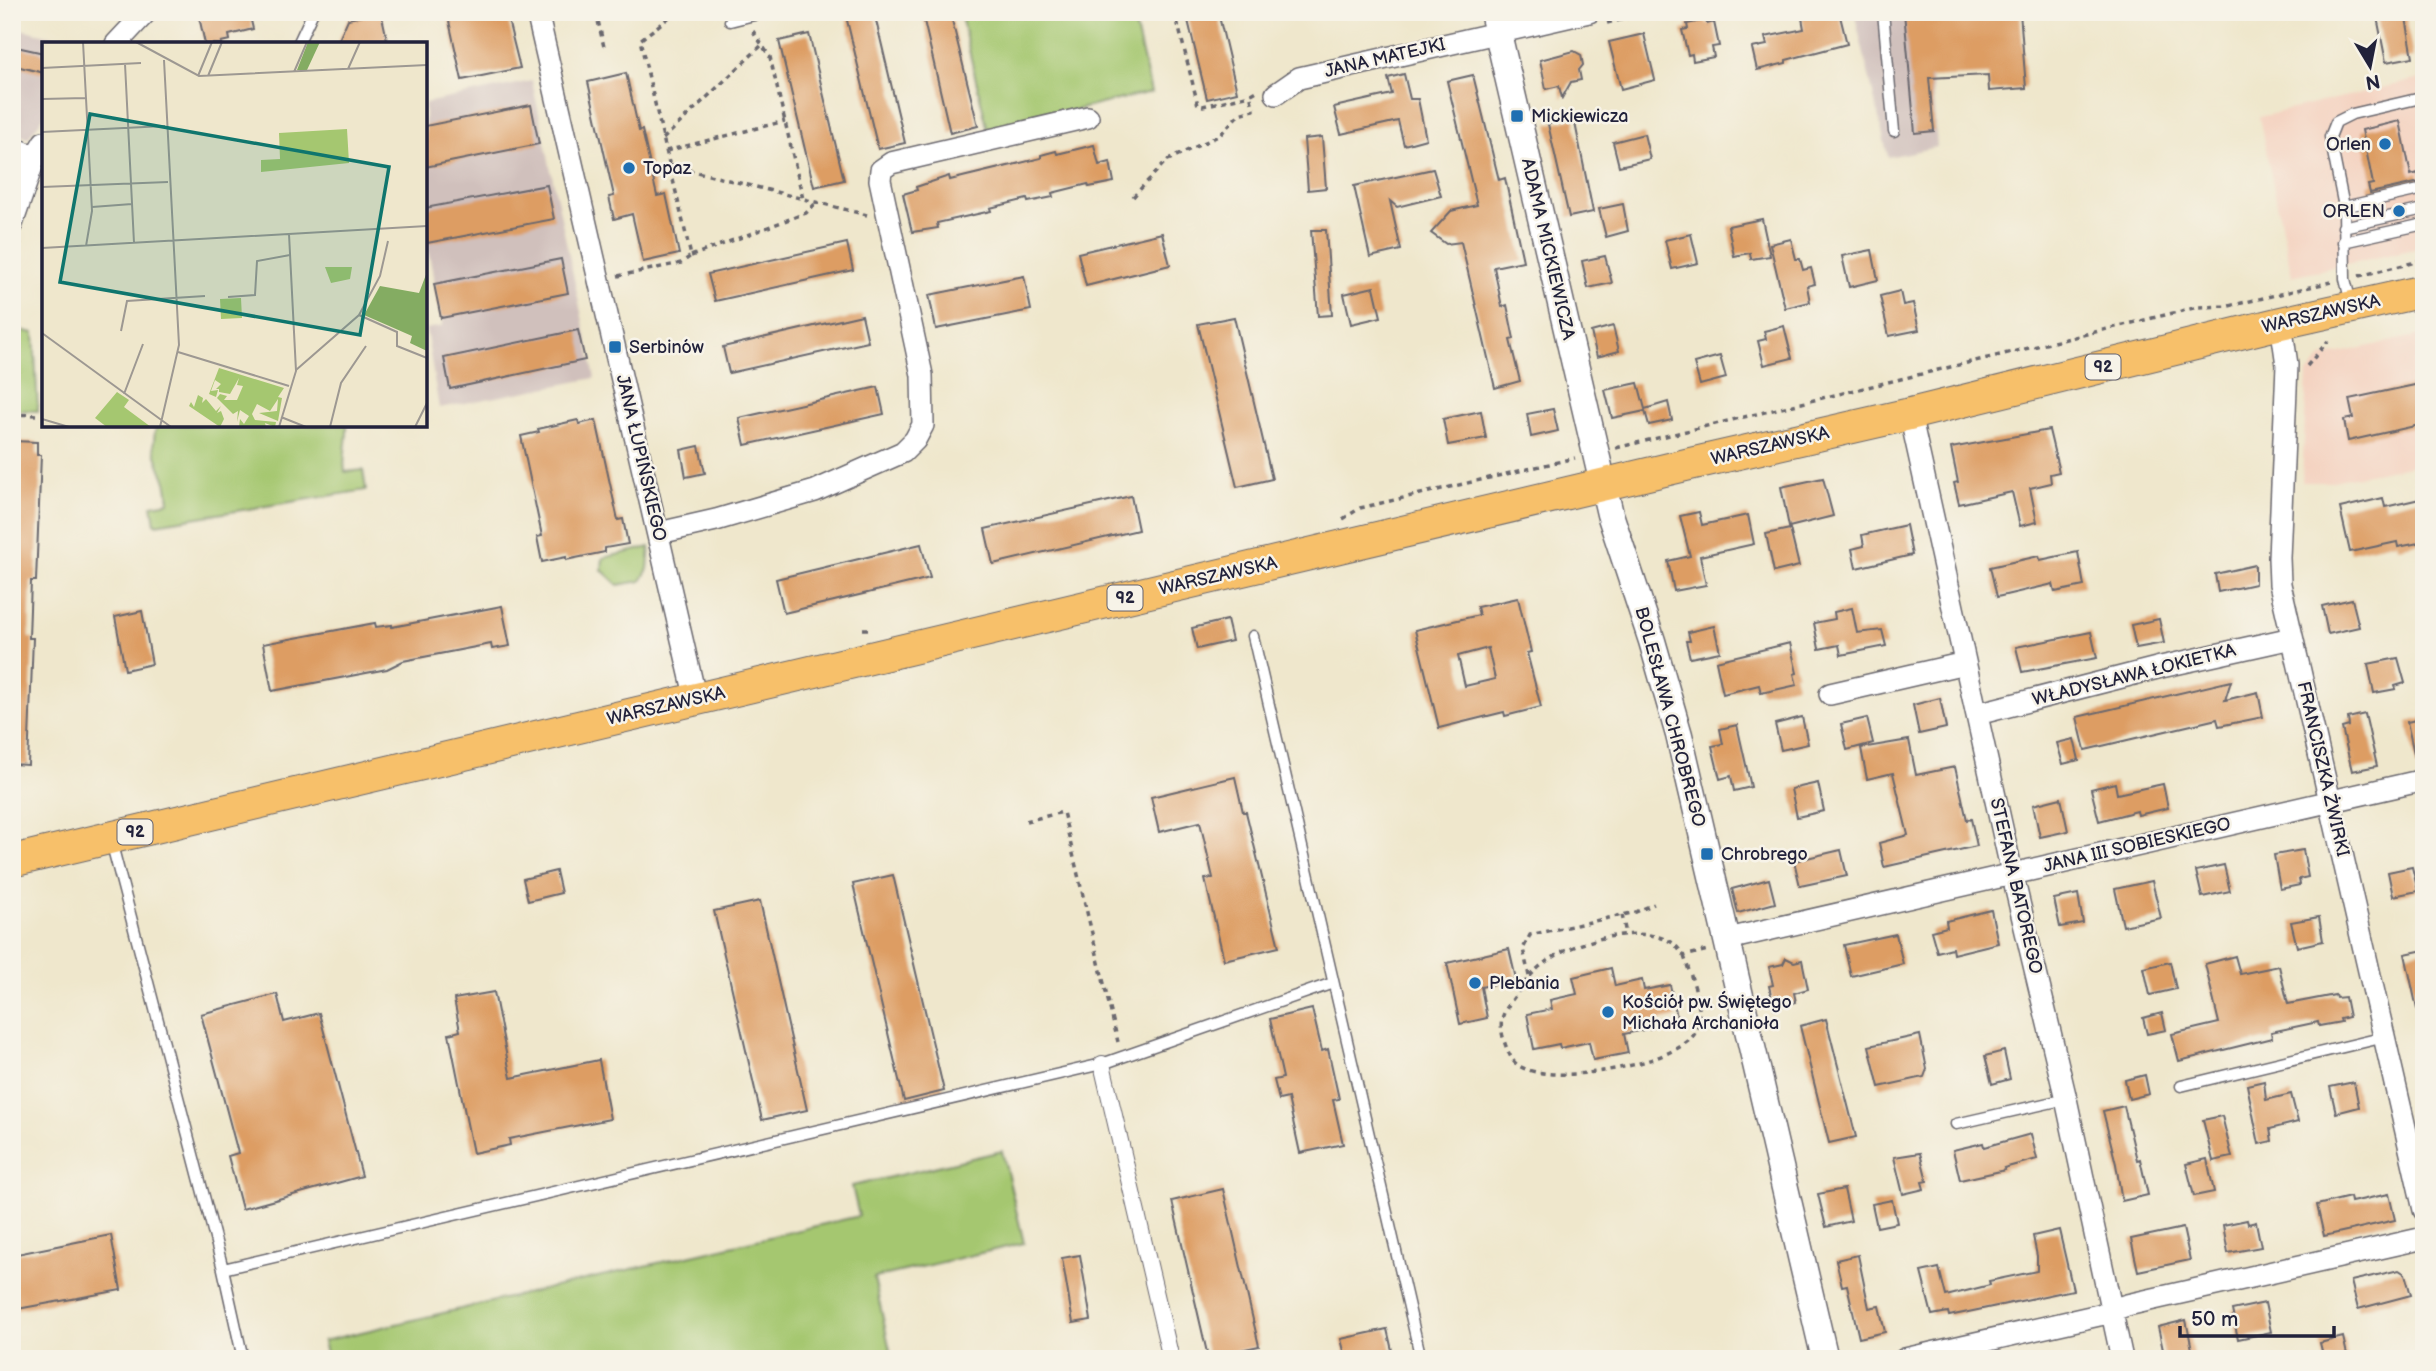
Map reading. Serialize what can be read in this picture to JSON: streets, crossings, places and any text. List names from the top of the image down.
{
  "streets": {
    "main road": ["WARSZAWSKA", "92"],
    "street": [
      "JANA MATEJKI",
      "ADAMA MICKIEWICZA",
      "JANA ŁUPIŃSKIEGO",
      "WŁADYSŁAWA ŁOKIETKA",
      "BOLESŁAWA CHROBREGO",
      "FRANCISZKA ŻWIRKI",
      "JANA III SOBIESKIEGO",
      "STEFANA BATOREGO"
    ]
  },
  "crossings": [
    ["JANA MATEJKI", "ADAMA MICKIEWICZA"],
    ["ADAMA MICKIEWICZA", "WARSZAWSKA"],
    ["ADAMA MICKIEWICZA", "BOLESŁAWA CHROBREGO"],
    ["WARSZAWSKA", "JANA ŁUPIŃSKIEGO"],
    ["WARSZAWSKA", "BOLESŁAWA CHROBREGO"],
    ["WARSZAWSKA", "FRANCISZKA ŻWIRKI"],
    ["WARSZAWSKA", "STEFANA BATOREGO"],
    ["WŁADYSŁAWA ŁOKIETKA", "FRANCISZKA ŻWIRKI"],
    ["WŁADYSŁAWA ŁOKIETKA", "STEFANA BATOREGO"],
    ["BOLESŁAWA CHROBREGO", "JANA III SOBIESKIEGO"],
    ["FRANCISZKA ŻWIRKI", "JANA III SOBIESKIEGO"],
    ["JANA III SOBIESKIEGO", "STEFANA BATOREGO"]
  ],
  "places": {
    "transit": ["Mickiewicza", "Serbinów", "Chrobrego"],
    "other": [
      "Orlen",
      "Topaz",
      "ORLEN",
      "Plebania",
      "Kościół pw. Świętego Michała Archanioła"
    ]
  },
  "scale_bar": "50 m",
  "north": "bottom"
}
